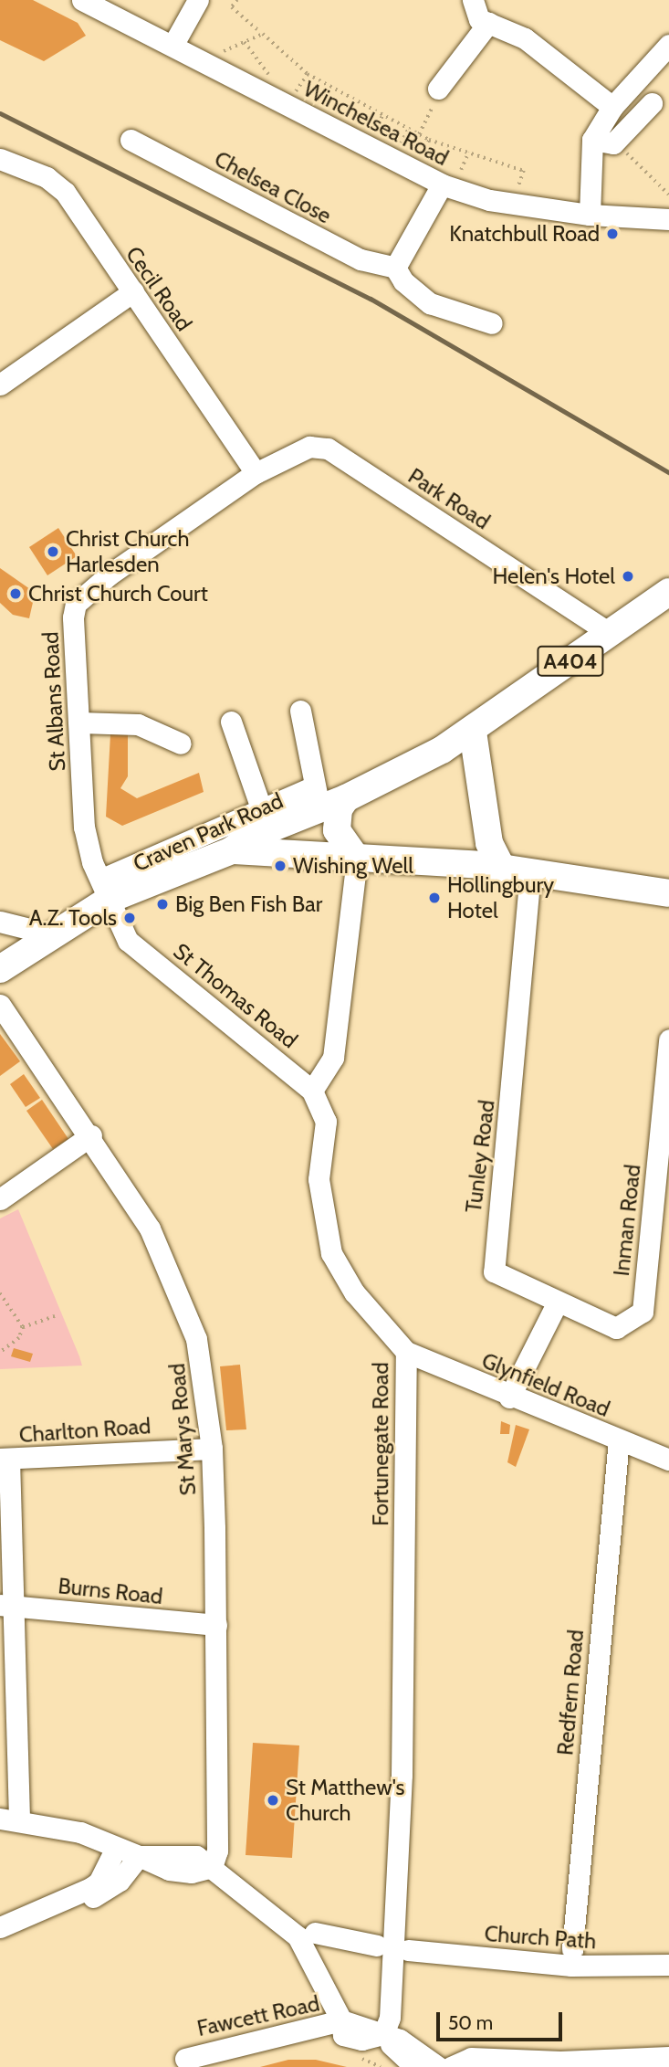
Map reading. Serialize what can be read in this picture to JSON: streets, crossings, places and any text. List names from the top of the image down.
{
  "streets": {
    "main road": ["A404", "Craven Park Road"],
    "street": [
      "Winchelsea Road",
      "Chelsea Close",
      "Cecil Road",
      "Park Road",
      "St Albans Road",
      "St Thomas Road",
      "Tunley Road",
      "Inman Road",
      "Glynfield Road",
      "St Marys Road",
      "Charlton Road",
      "Fortunegate Road",
      "Burns Road",
      "Redfern Road",
      "Church Path",
      "Fawcett Road"
    ]
  },
  "crossings": [
    ["Cecil Road", "Park Road"],
    ["Cecil Road", "St Albans Road"],
    ["Park Road", "A404"],
    ["Park Road", "St Albans Road"],
    ["A404", "Craven Park Road"],
    ["St Albans Road", "Craven Park Road"],
    ["St Albans Road", "St Thomas Road"],
    ["St Thomas Road", "Fortunegate Road"],
    ["Tunley Road", "Inman Road"],
    ["Glynfield Road", "Fortunegate Road"],
    ["Glynfield Road", "Redfern Road"],
    ["St Marys Road", "Charlton Road"],
    ["St Marys Road", "Burns Road"],
    ["St Marys Road", "Fawcett Road"],
    ["Fortunegate Road", "Fawcett Road"]
  ],
  "places": [
    "Knatchbull Road",
    "Christ Church Harlesden",
    "Helen's Hotel",
    "Christ Church Court",
    "Wishing Well",
    "Hollingbury Hotel",
    "Big Ben Fish Bar",
    "A.Z. Tools",
    "St Matthew's Church"
  ],
  "scale_bar": "50 m"
}
